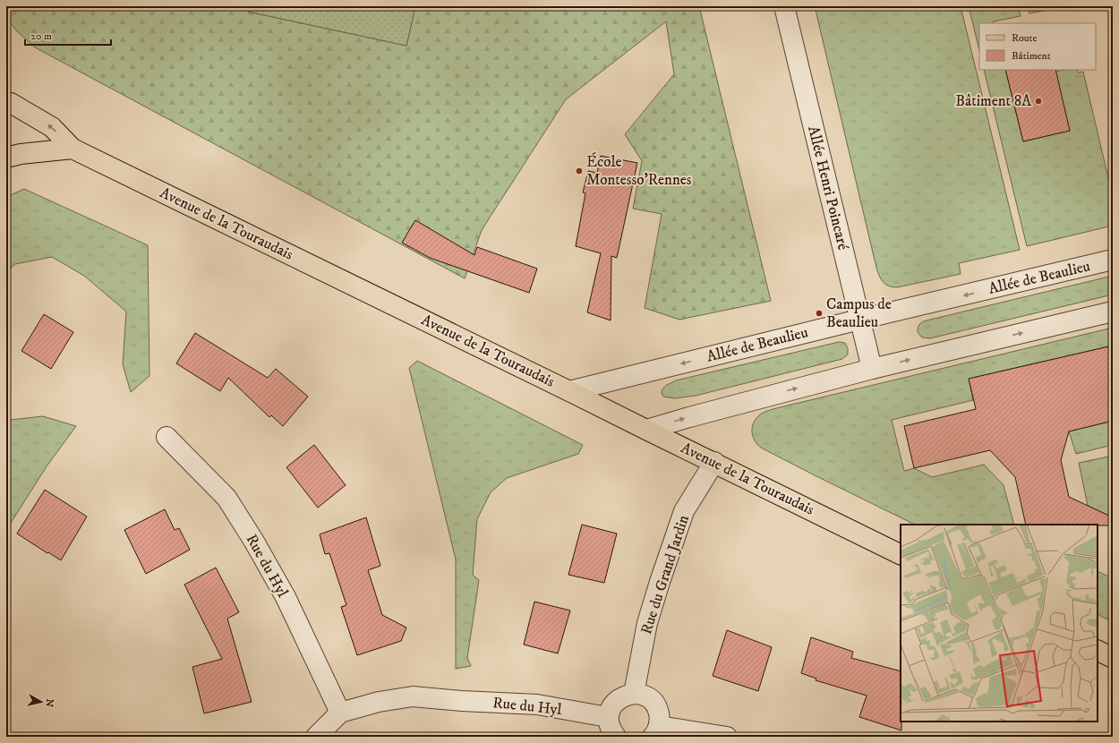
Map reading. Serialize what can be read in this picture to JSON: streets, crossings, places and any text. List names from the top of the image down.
{
  "streets": {
    "main road": ["Avenue de la Touraudais"],
    "street": [
      "Allée Henri Poincaré",
      "Allée de Beaulieu",
      "Rue du Hyl",
      "Rue du Grand Jardin"
    ]
  },
  "crossings": [
    ["Allée Henri Poincaré", "Allée de Beaulieu"],
    ["Avenue de la Touraudais", "Allée de Beaulieu"],
    ["Avenue de la Touraudais", "Rue du Grand Jardin"]
  ],
  "places": ["Bâtiment 8A", "École Montesso'Rennes", "Campus de Beaulieu"],
  "legend": ["Route", "Bâtiment"],
  "scale_bar": "20 m",
  "north": "right"
}
